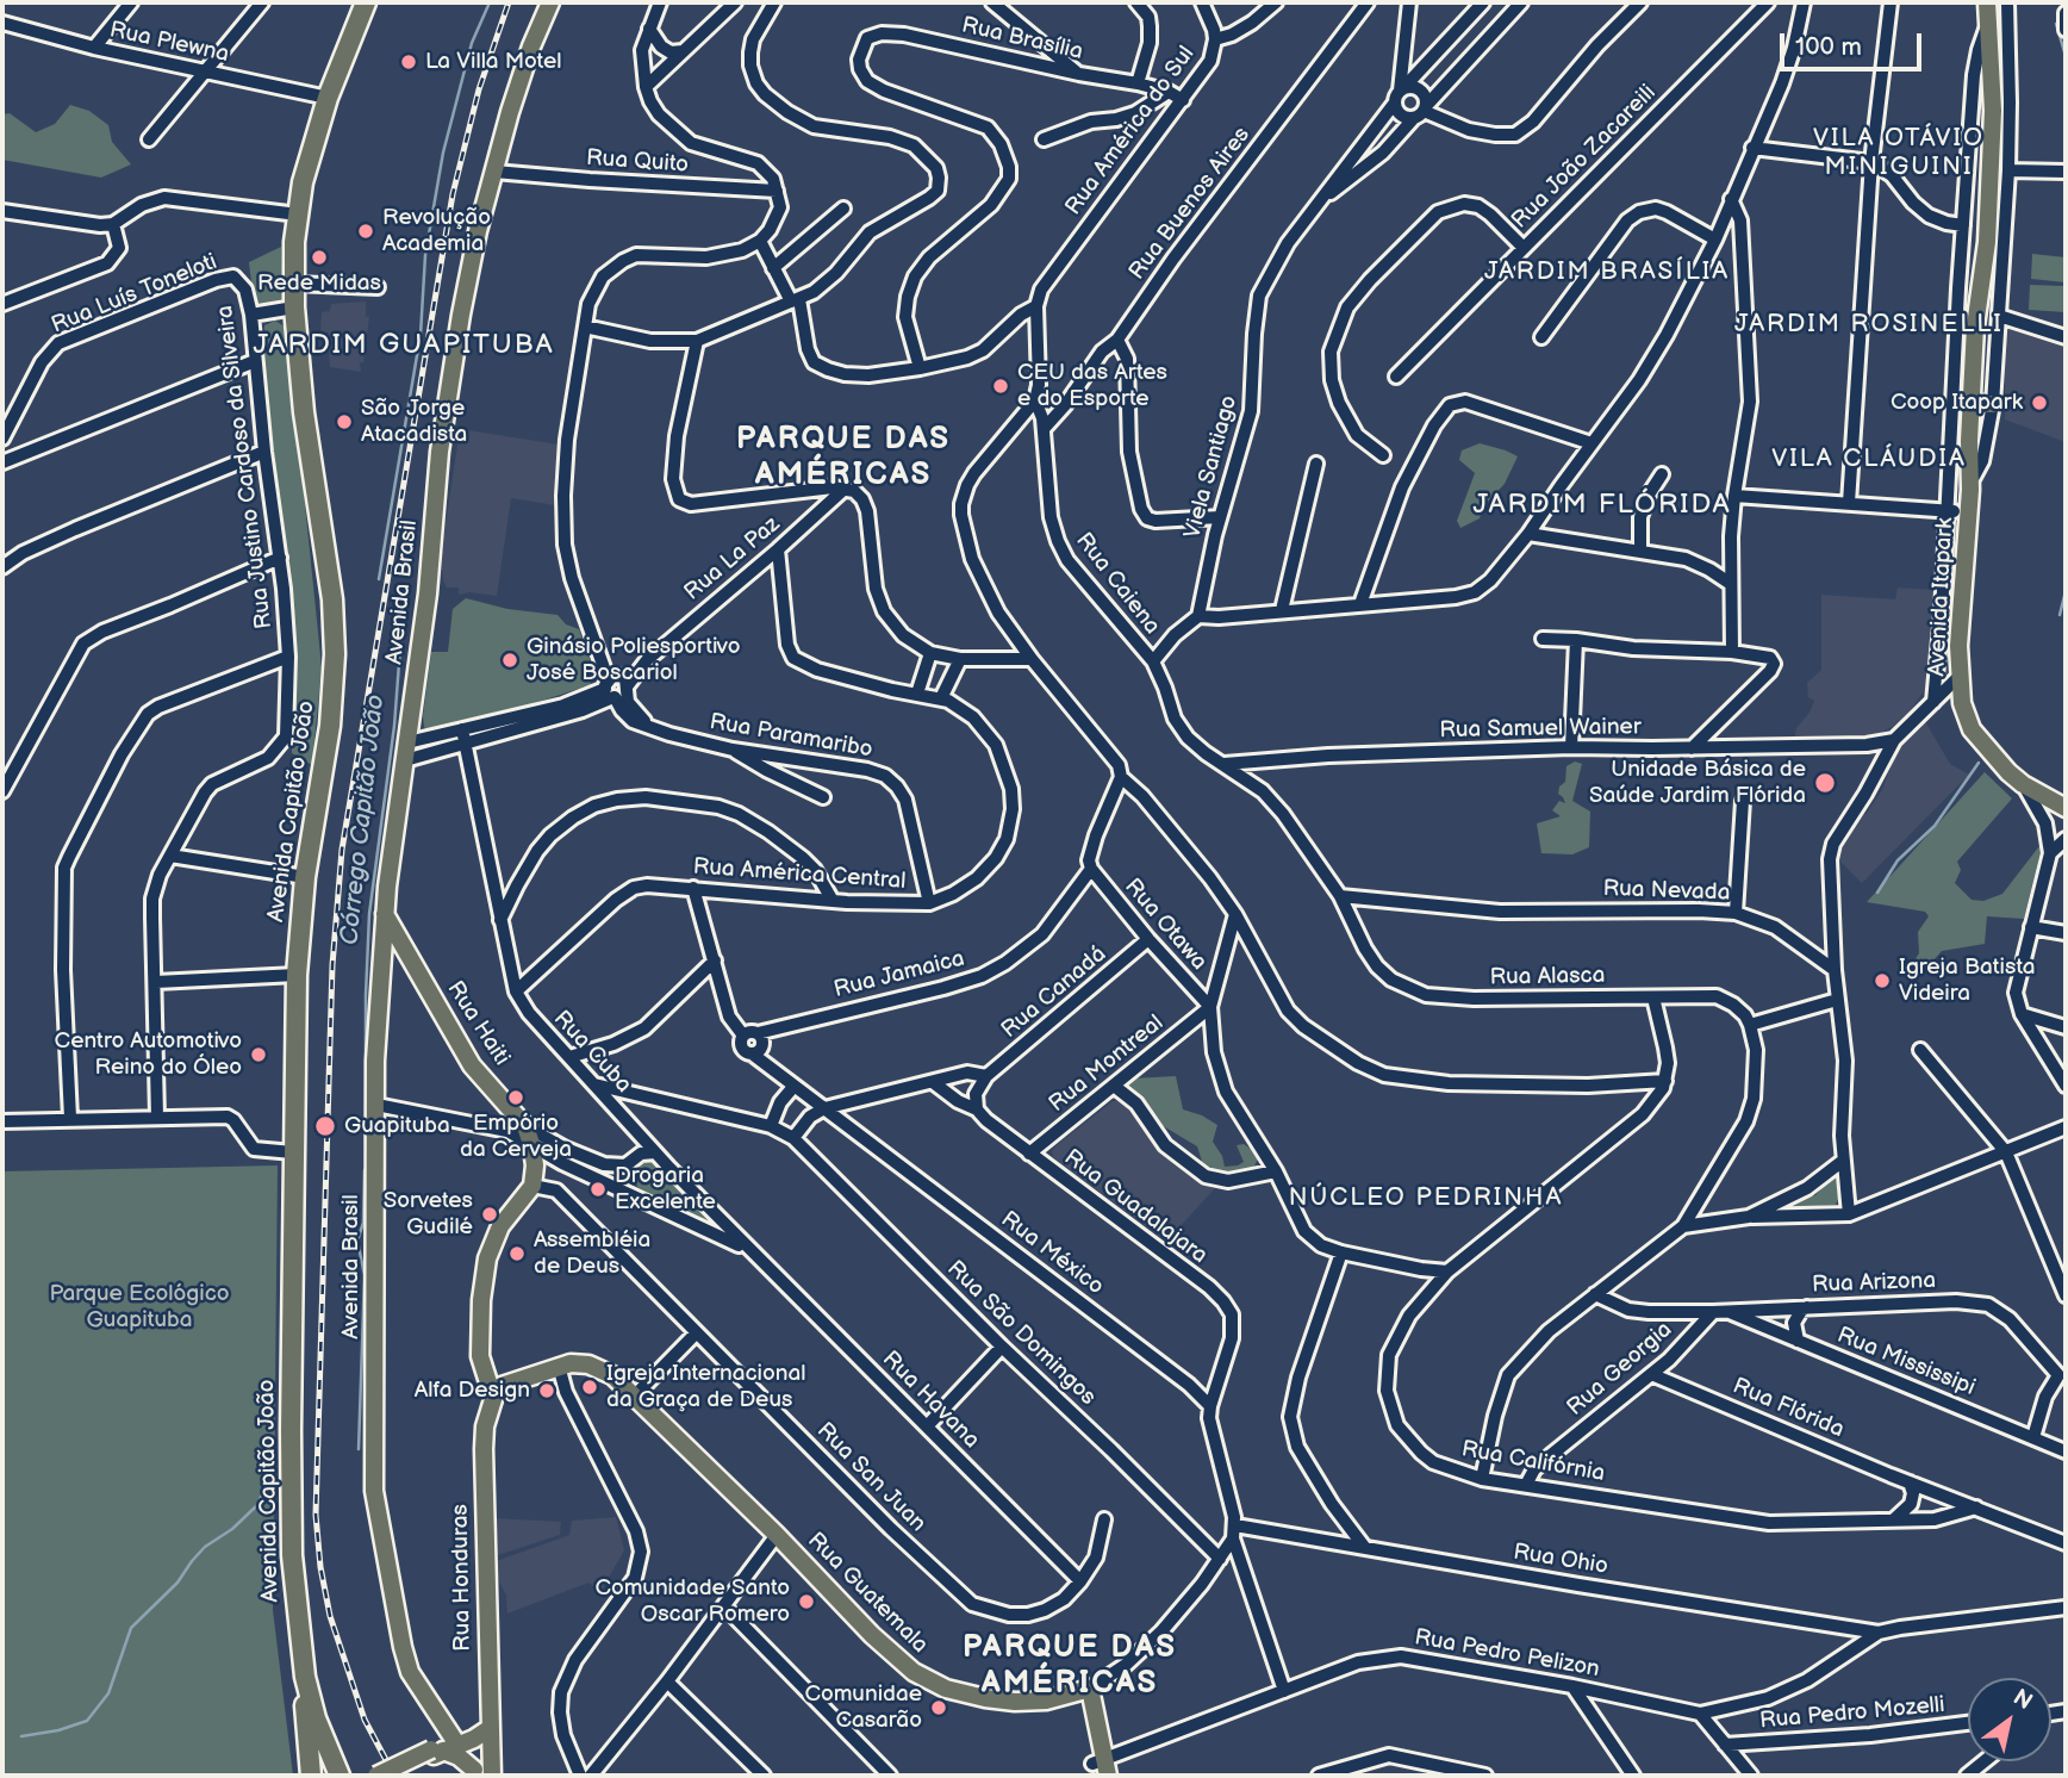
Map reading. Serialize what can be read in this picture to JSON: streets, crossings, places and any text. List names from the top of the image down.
{
  "streets": {
    "highway": ["Avenida Capitão João"],
    "main road": [
      "Avenida Brasil",
      "Avenida Itapark",
      "Rua Haiti",
      "Rua Honduras",
      "Rua Guatemala"
    ],
    "street": [
      "Rua Brasília",
      "Rua Plewna",
      "Rua América do Sul",
      "Rua João Zacareili",
      "Rua Quito",
      "Rua Buenos Aires",
      "Rua Luís Toneloti",
      "Rua Justino Cardoso da Silveira",
      "Viela Santiago",
      "Rua La Paz",
      "Rua Caiena",
      "Rua Samuel Wainer",
      "Rua Paramaribo",
      "Rua América Central",
      "Rua Nevada",
      "Rua Otawa",
      "Rua Jamaica",
      "Rua Alasca",
      "Rua Canadá",
      "Rua Cuba",
      "Rua Montreal",
      "Rua Guadalajara",
      "Rua México",
      "Rua Arizona",
      "Rua São Domingos",
      "Rua Mississipi",
      "Rua Georgia",
      "Rua Havana",
      "Rua Flórida",
      "Rua Califórnia",
      "Rua San Juan",
      "Rua Ohio",
      "Rua Pedro Pelizon",
      "Rua Pedro Mozelli"
    ]
  },
  "crossings": [
    ["Rua Brasília", "Rua América do Sul"],
    ["Rua Plewna", "Avenida Capitão João"],
    ["Rua Quito", "Avenida Brasil"],
    ["Rua Buenos Aires", "Rua Caiena"],
    ["Rua Luís Toneloti", "Rua Justino Cardoso da Silveira"],
    ["Rua La Paz", "Avenida Brasil"],
    ["Rua La Paz", "Rua Paramaribo"],
    ["Rua La Paz", "Rua América Central"],
    ["Avenida Brasil", "Rua Haiti"],
    ["Avenida Brasil", "Rua Havana"],
    ["Rua Samuel Wainer", "Rua Alasca"],
    ["Rua Paramaribo", "Rua América Central"],
    ["Rua América Central", "Rua Cuba"],
    ["Rua Nevada", "Rua Alasca"],
    ["Rua Otawa", "Rua Jamaica"],
    ["Rua Otawa", "Rua Canadá"],
    ["Rua Otawa", "Rua Montreal"],
    ["Rua Jamaica", "Rua México"],
    ["Rua Haiti", "Rua Havana"],
    ["Rua Cuba", "Rua São Domingos"],
    ["Rua Cuba", "Rua Havana"],
    ["Rua Montreal", "Rua Guadalajara"],
    ["Rua Guadalajara", "Rua México"],
    ["Rua Arizona", "Rua Mississipi"],
    ["Rua Arizona", "Rua Georgia"],
    ["Rua São Domingos", "Rua Guatemala"],
    ["Rua Georgia", "Rua Flórida"],
    ["Rua Georgia", "Rua Califórnia"],
    ["Rua Havana", "Rua San Juan"],
    ["Rua Flórida", "Rua Califórnia"],
    ["Rua Ohio", "Rua Guatemala"],
    ["Rua Honduras", "Rua Guatemala"]
  ],
  "districts": [
    "VILA OTÁVIO MINIGUINI",
    "JARDIM BRASÍLIA",
    "JARDIM ROSINELLI",
    "JARDIM GUAPITUBA",
    "PARQUE DAS AMÉRICAS",
    "VILA CLÁUDIA",
    "JARDIM FLÓRIDA",
    "NÚCLEO PEDRINHA",
    "PARQUE DAS AMÉRICAS"
  ],
  "water": ["Córrego Capitão João"],
  "parks": ["Parque Ecológico Guapituba"],
  "places": [
    "La Villa Motel",
    "Revolução Academia",
    "Rede Midas",
    "CEU das Artes e do Esporte",
    "Coop Itapark",
    "São Jorge Atacadista",
    "Ginásio Poliesportivo José Boscariol",
    "Unidade Básica de Saúde Jardim Flórida",
    "Igreja Batista Videira",
    "Centro Automotivo Reino do Óleo",
    "Empório da Cerveja",
    "Guapituba",
    "Drogaria Excelente",
    "Sorvetes Gudilé",
    "Assembléia de Deus",
    "Igreja Internacional da Graça de Deus",
    "Alfa Design",
    "Comunidade Santo Oscar Romero",
    "Comunidae Casarão"
  ],
  "scale_bar": "100 m",
  "north": "top right"
}
